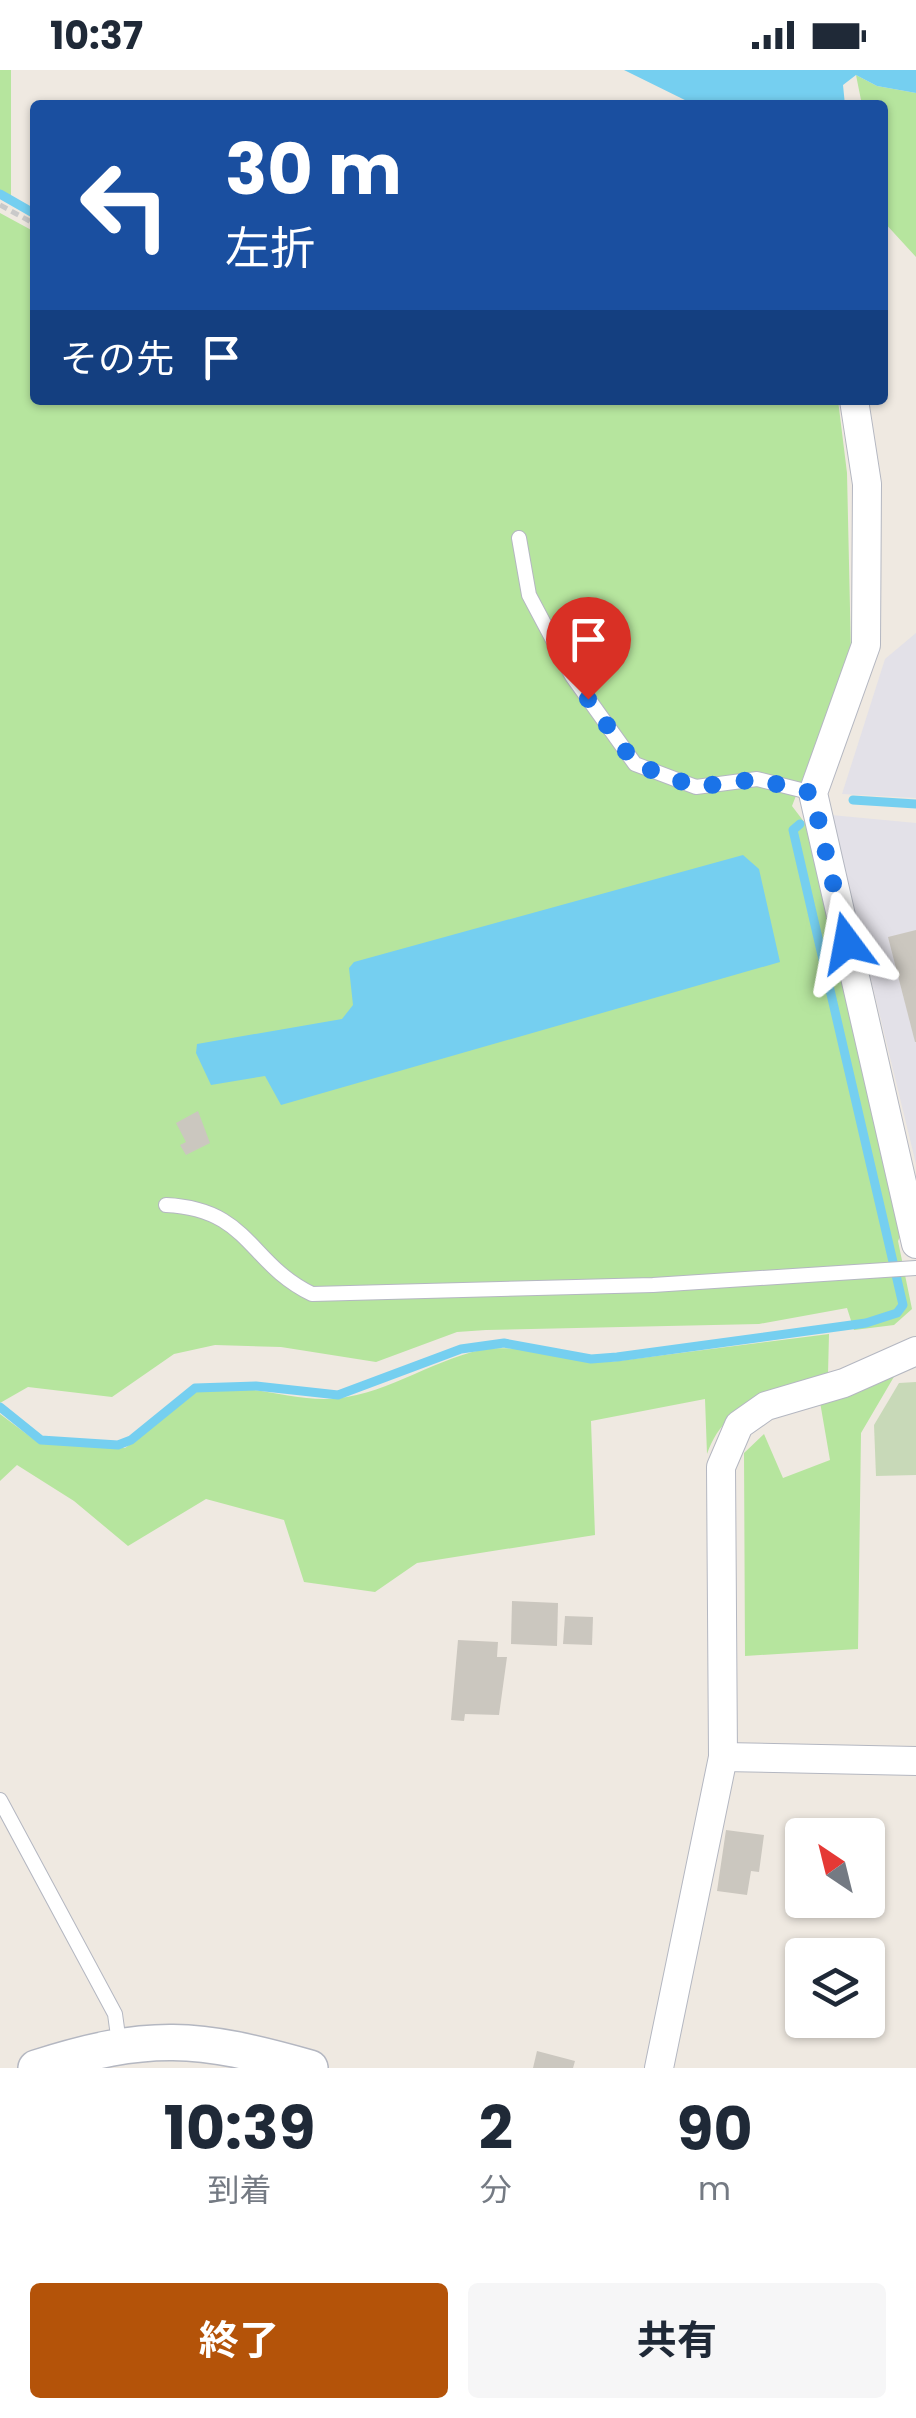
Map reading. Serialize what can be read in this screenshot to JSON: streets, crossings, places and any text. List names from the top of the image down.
{
  "north": "top left",
  "page": {
    "status": "10:37",
    "turn": ["30 m", "左折"],
    "then": "その先",
    "eta": [
      "10:39",
      "到着",
      "2",
      "分",
      "90",
      "m"
    ],
    "buttons": ["終了", "共有"]
  }
}
